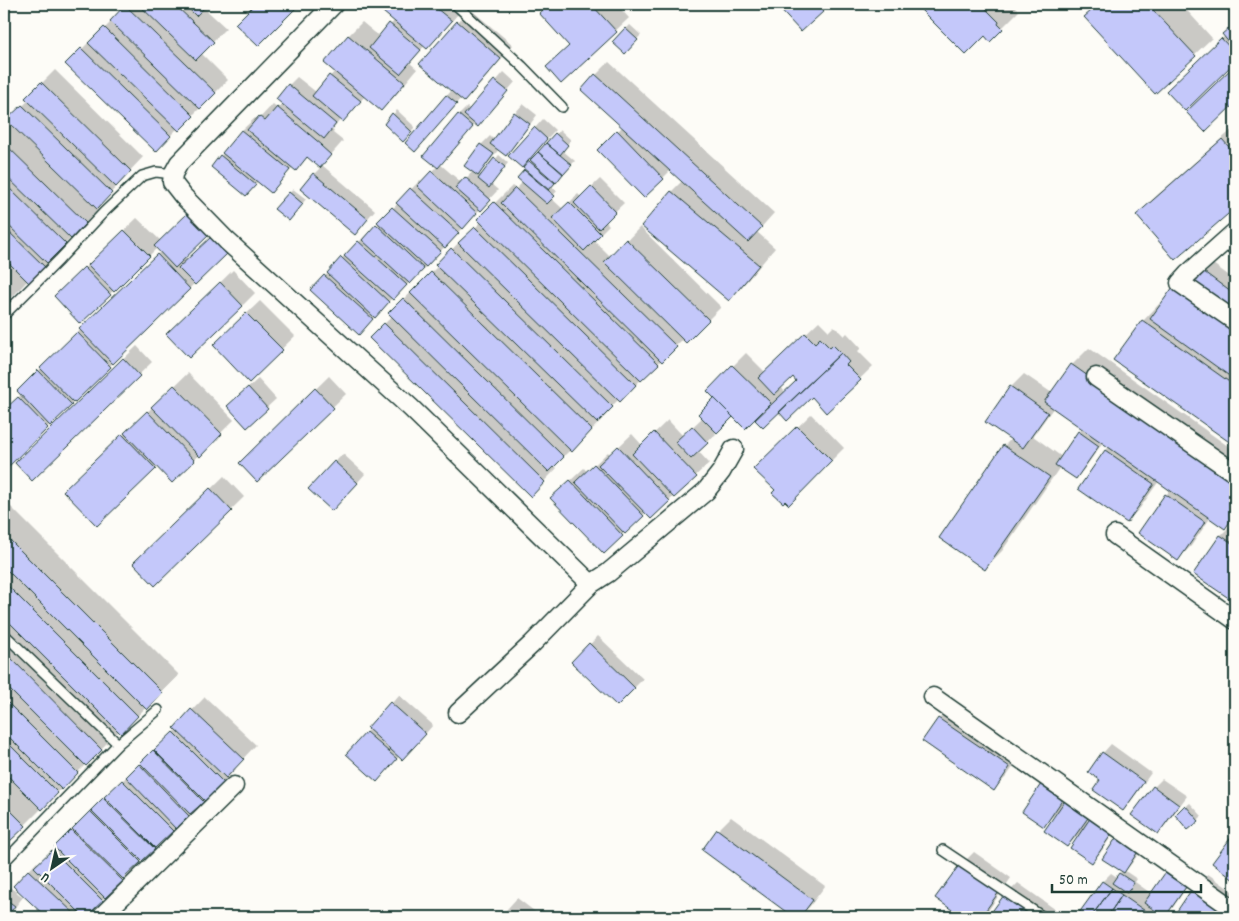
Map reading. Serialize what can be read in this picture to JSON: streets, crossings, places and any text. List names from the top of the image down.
{
  "scale_bar": "50 m",
  "north": "bottom left"
}
